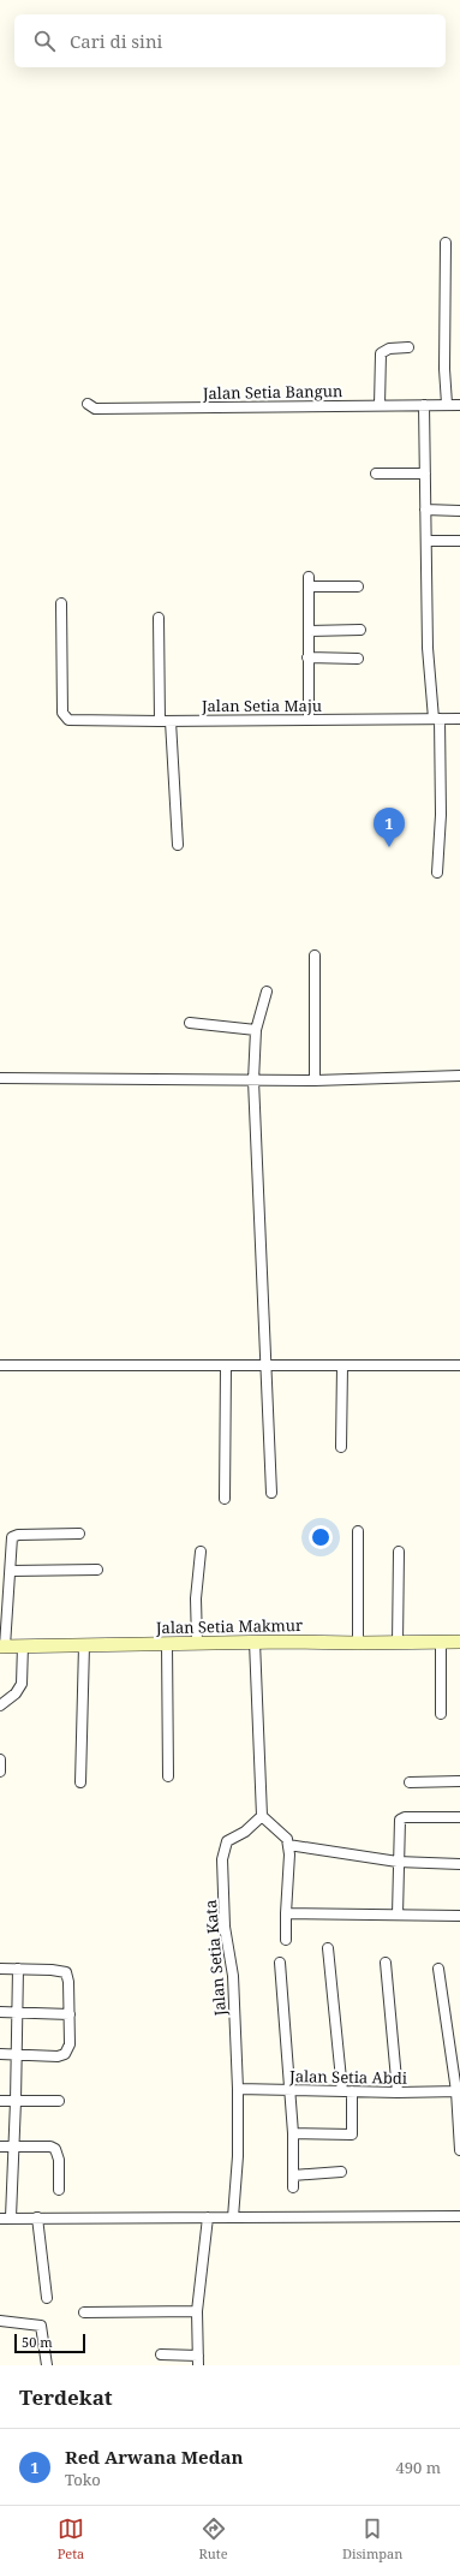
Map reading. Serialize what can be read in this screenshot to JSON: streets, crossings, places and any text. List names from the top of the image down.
{
  "streets": {
    "main road": ["Jalan Setia Makmur"],
    "street": [
      "Jalan Setia Bangun",
      "Jalan Setia Maju",
      "Jalan Setia Kata",
      "Jalan Setia Abdi"
    ]
  },
  "crossings": [
    ["Jalan Setia Kata", "Jalan Setia Abdi"]
  ],
  "scale_bar": "50 m",
  "page": {
    "search": "Cari di sini",
    "pins": "1",
    "scale": "50 m",
    "heading": "Terdekat",
    "list": [
      {
        "mark": "1",
        "name": "Red Arwana Medan",
        "note": "Toko",
        "value": "490 m"
      }
    ],
    "nav": ["Peta", "Rute", "Disimpan"]
  }
}
